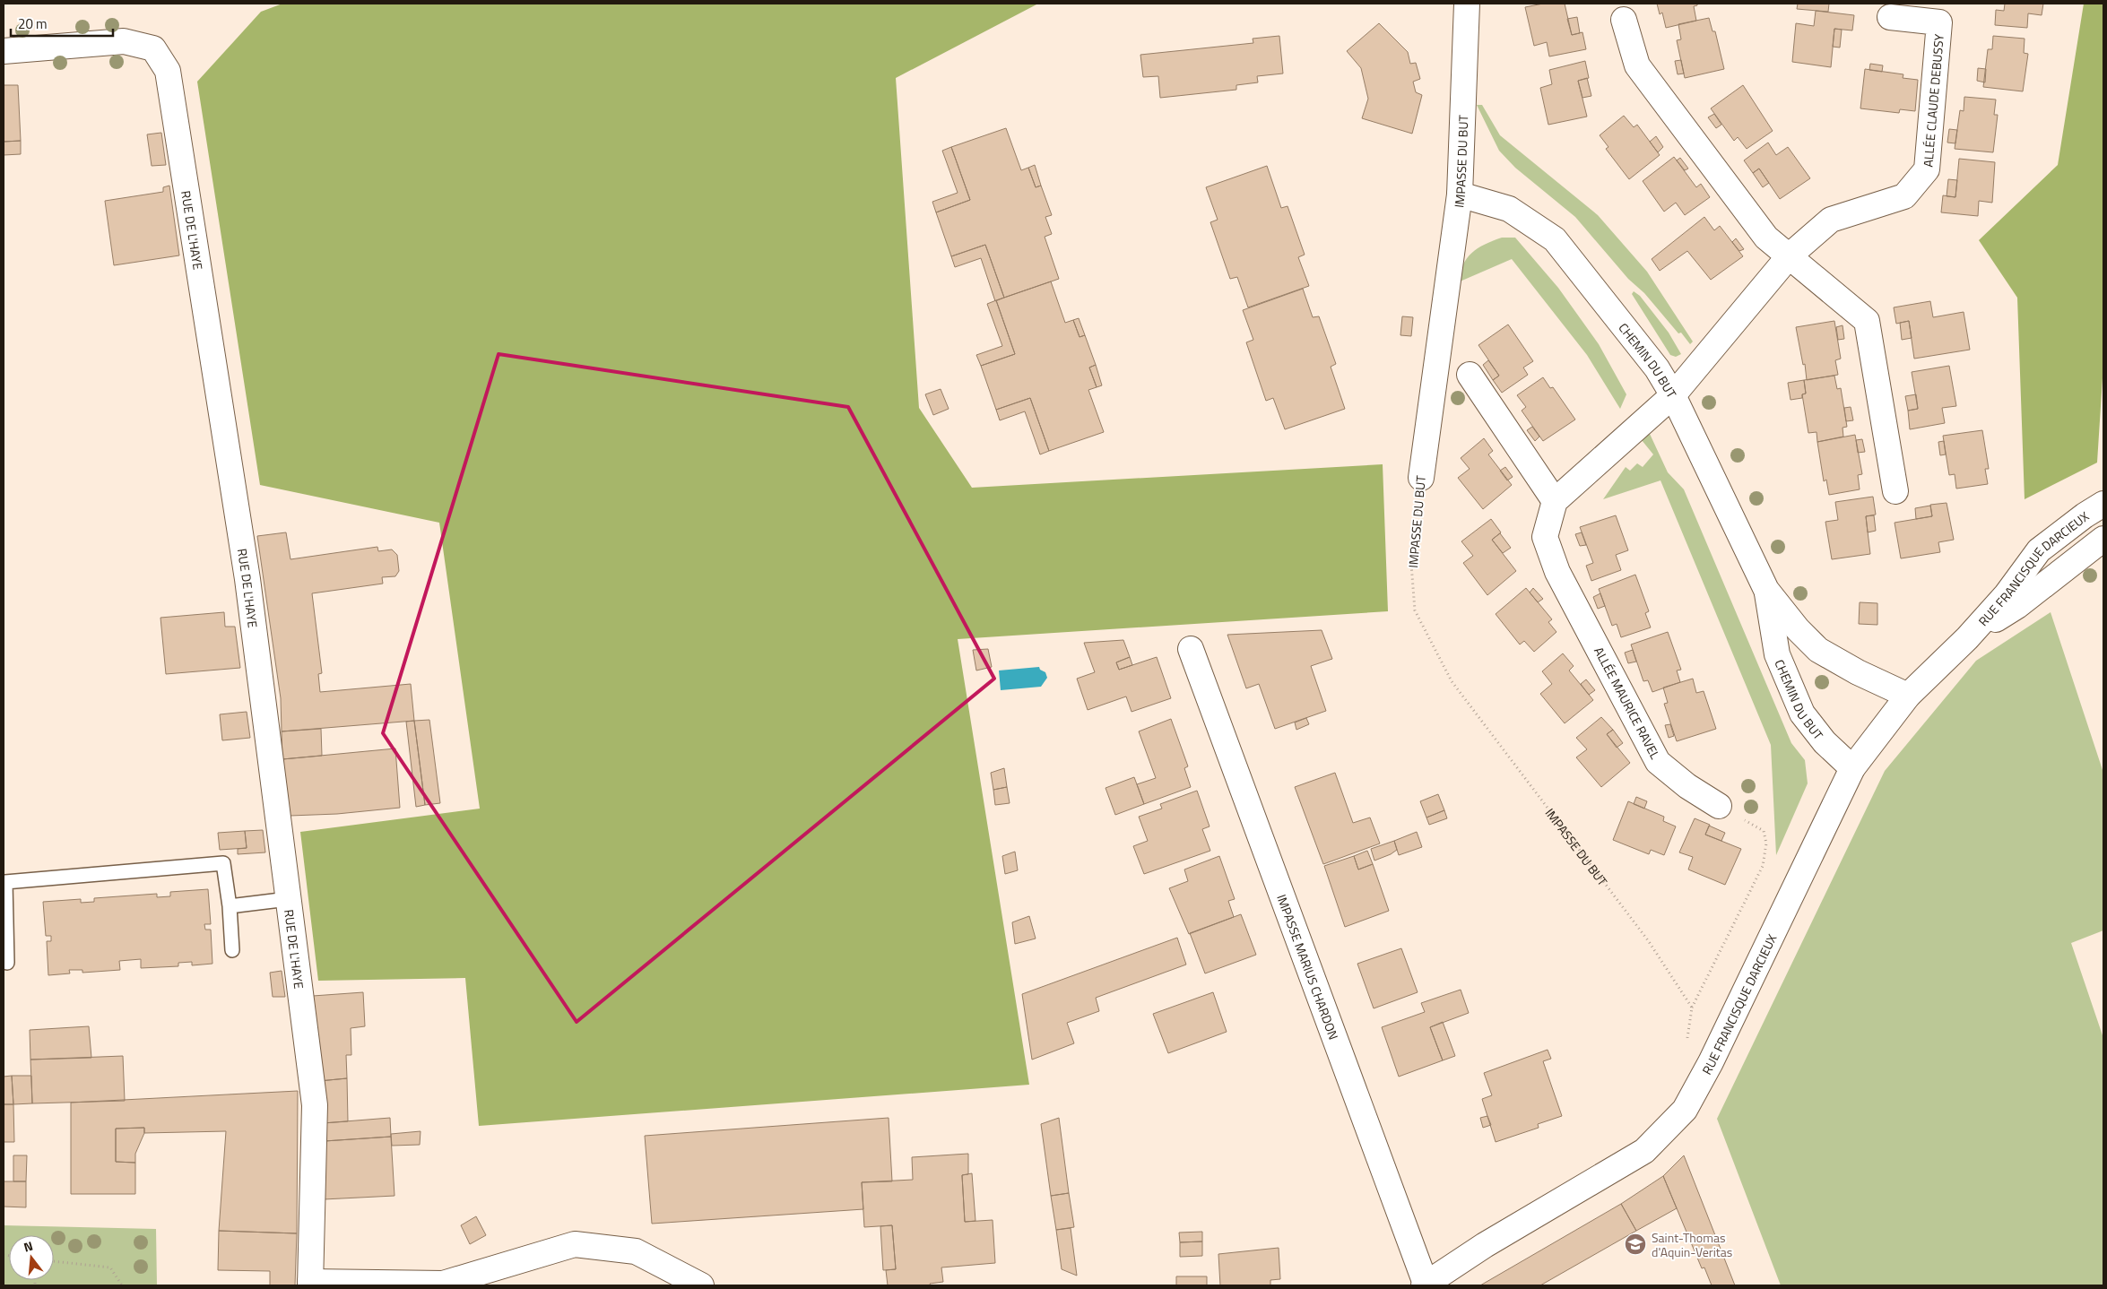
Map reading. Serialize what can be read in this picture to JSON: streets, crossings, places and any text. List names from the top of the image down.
{
  "streets": {
    "street": [
      "ALLÉE CLAUDE DEBUSSY",
      "IMPASSE DU BUT",
      "RUE DE L'HAYE",
      "CHEMIN DU BUT",
      "RUE FRANCISQUE DARCIEUX",
      "ALLÉE MAURICE RAVEL",
      "IMPASSE MARIUS CHARDON"
    ]
  },
  "crossings": [
    ["ALLÉE CLAUDE DEBUSSY", "CHEMIN DU BUT"],
    ["IMPASSE DU BUT", "CHEMIN DU BUT"],
    ["CHEMIN DU BUT", "RUE FRANCISQUE DARCIEUX"],
    ["RUE FRANCISQUE DARCIEUX", "IMPASSE MARIUS CHARDON"]
  ],
  "places": {
    "school or university": ["Saint-Thomas d'Aquin-Veritas"]
  },
  "scale_bar": "20 m",
  "north": "top"
}
